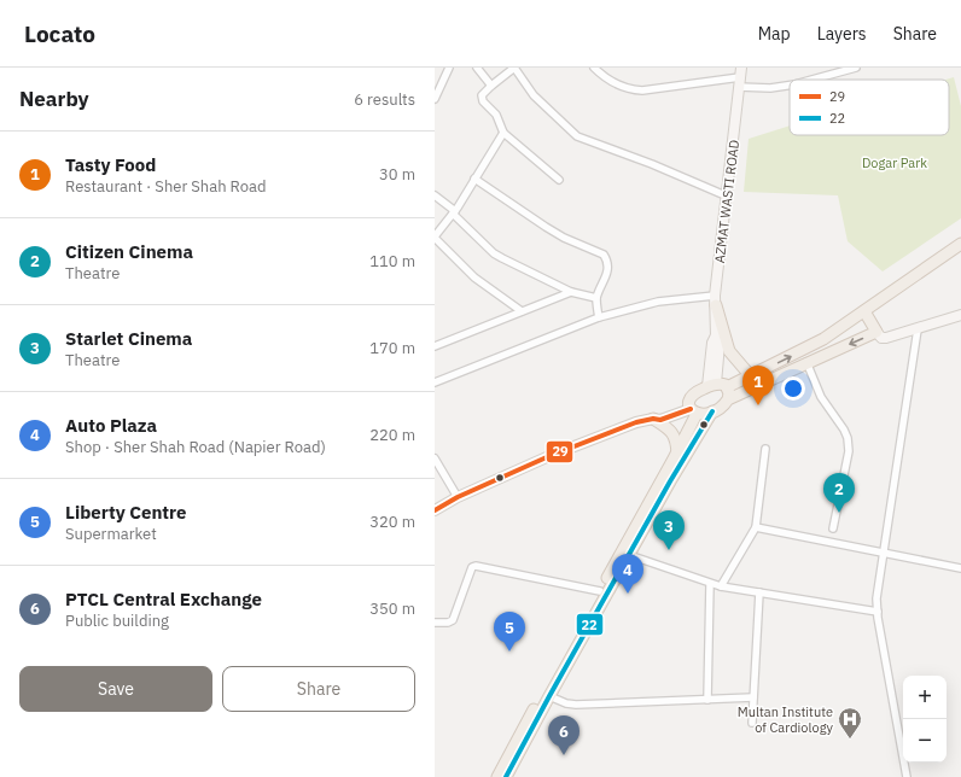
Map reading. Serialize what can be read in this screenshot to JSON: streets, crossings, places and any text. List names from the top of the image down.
{
  "streets": {
    "main road": ["AZMAT WASTI ROAD"]
  },
  "parks": ["Dogar Park"],
  "places": {
    "hospital": ["Multan Institute of Cardiology"]
  },
  "lines": ["transit line 29", "transit line 22"],
  "legend": ["29", "22"],
  "page": {
    "header": "Locato",
    "nav": ["Map", "Layers", "Share"],
    "heading": ["Nearby", "6 results"],
    "list": [
      {
        "mark": "1",
        "name": "Tasty Food",
        "note": "Restaurant · Sher Shah Road",
        "value": "30 m"
      },
      {
        "mark": "2",
        "name": "Citizen Cinema",
        "note": "Theatre",
        "value": "110 m"
      },
      {
        "mark": "3",
        "name": "Starlet Cinema",
        "note": "Theatre",
        "value": "170 m"
      },
      {
        "mark": "4",
        "name": "Auto Plaza",
        "note": "Shop · Sher Shah Road (Napier Road)",
        "value": "220 m"
      },
      {
        "mark": "5",
        "name": "Liberty Centre",
        "note": "Supermarket",
        "value": "320 m"
      },
      {
        "mark": "6",
        "name": "PTCL Central Exchange",
        "note": "Public building",
        "value": "350 m"
      }
    ],
    "pins": [
      "1",
      "2",
      "3",
      "4",
      "5",
      "6"
    ],
    "buttons": ["Save", "Share"],
    "map_buttons": ["+", "−"]
  }
}
